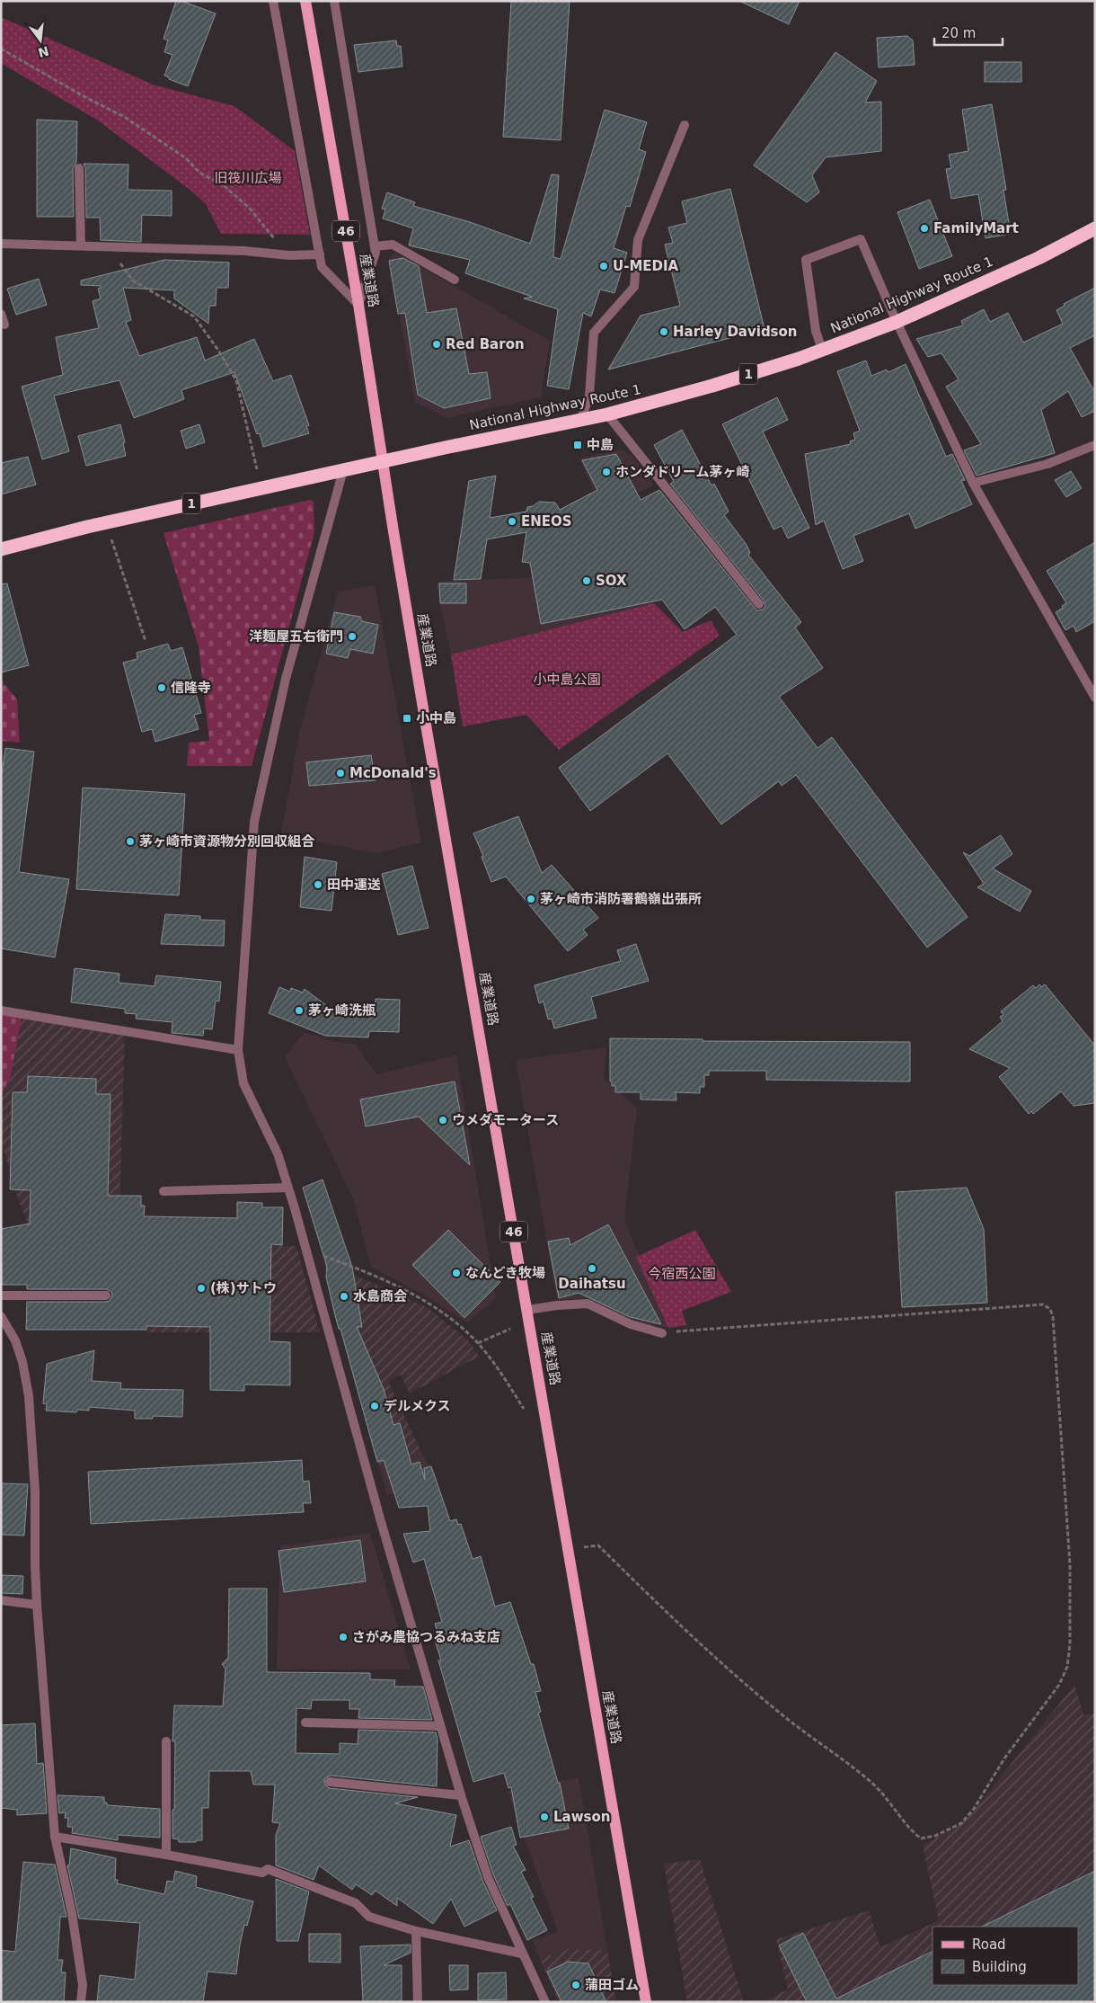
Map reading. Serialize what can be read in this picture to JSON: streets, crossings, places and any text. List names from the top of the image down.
{
  "streets": {
    "highway": ["National Highway Route 1", "1"],
    "main road": ["46", "産業道路"]
  },
  "crossings": [
    ["産業道路", "National Highway Route 1"]
  ],
  "parks": ["旧筏川広場", "小中島公園", "今宿西公園"],
  "places": {
    "other": [
      "FamilyMart",
      "U-MEDIA",
      "Harley Davidson",
      "Red Baron",
      "ホンダドリーム茅ヶ崎",
      "ENEOS",
      "SOX",
      "洋麺屋五右衛門",
      "信隆寺",
      "McDonald's",
      "茅ヶ崎市資源物分別回収組合",
      "田中運送",
      "茅ヶ崎市消防署鶴嶺出張所",
      "茅ヶ崎洗瓶",
      "ウメダモータース",
      "Daihatsu",
      "なんどき牧場",
      "(株)サトウ",
      "水島商会",
      "デルメクス",
      "さがみ農協つるみね支店",
      "Lawson",
      "蒲田ゴム"
    ],
    "transit": ["中島", "小中島"]
  },
  "legend": ["Road", "Building"],
  "scale_bar": "20 m",
  "north": "bottom"
}
